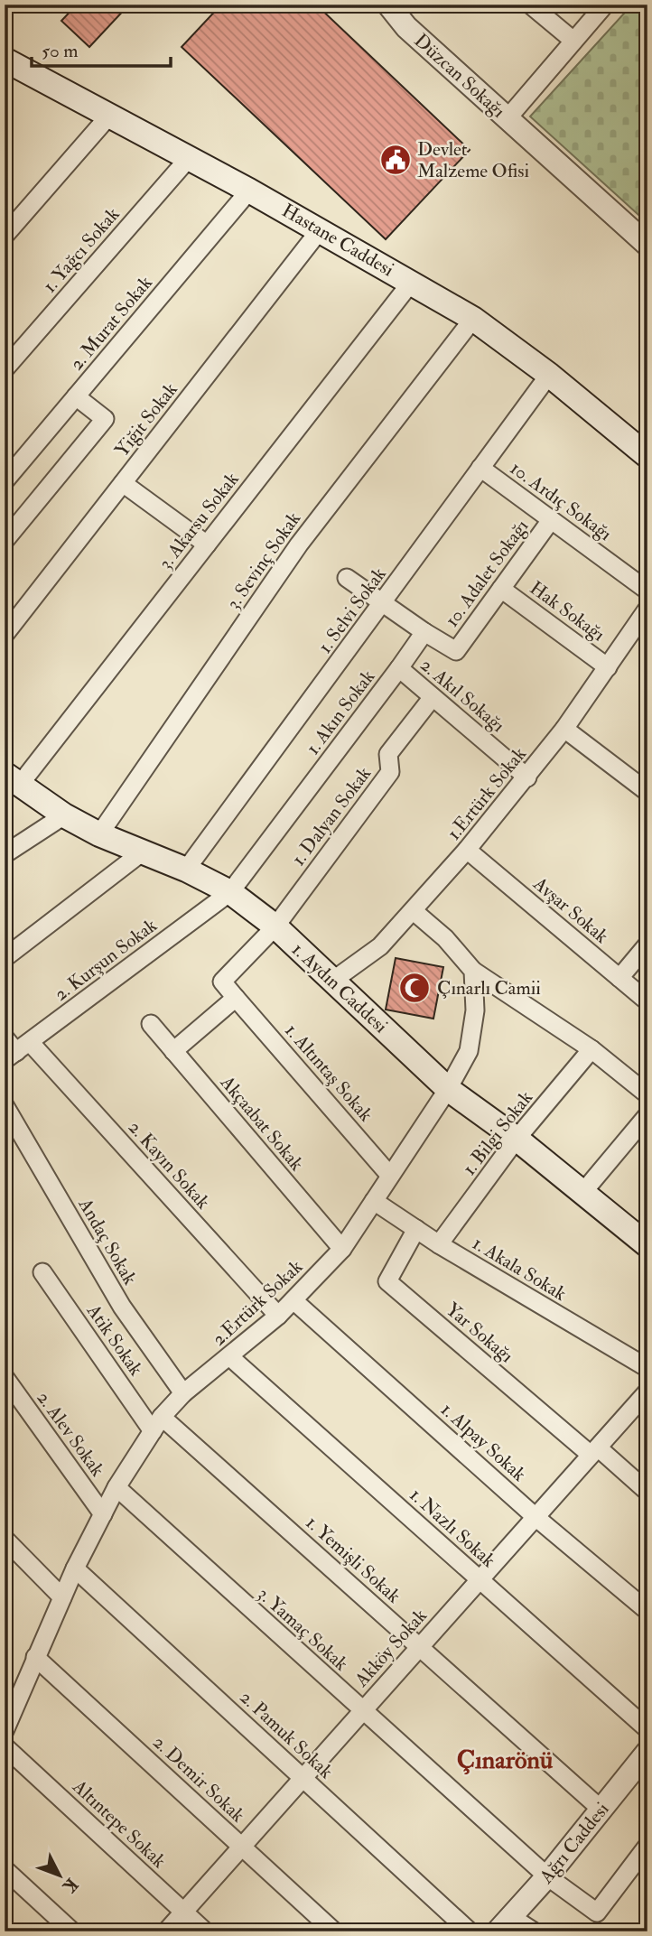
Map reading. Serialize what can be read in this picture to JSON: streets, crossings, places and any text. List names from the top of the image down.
{
  "streets": {
    "main road": ["Hastane Caddesi", "1. Aydın Caddesi"],
    "street": [
      "Düzcan Sokağı",
      "1. Yağcı Sokak",
      "2. Murat Sokak",
      "Yiğit Sokak",
      "10. Ardıç Sokağı",
      "3. Akarsu Sokak",
      "3. Sevinç Sokak",
      "10. Adalet Sokağı",
      "1. Selvi Sokak",
      "Hak Sokağı",
      "2. Akıl Sokağı",
      "1. Akın Sokak",
      "1.Ertürk Sokak",
      "1. Dalyan Sokak",
      "Avşar Sokak",
      "2. Kurşun Sokak",
      "1. Altıntaş Sokak",
      "Akçaabat Sokak",
      "1. Bilgi Sokak",
      "2. Kayın Sokak",
      "Andaç Sokak",
      "1. Akala Sokak",
      "2.Ertürk Sokak",
      "Yar Sokağı",
      "Atik Sokak",
      "2. Alev Sokak",
      "1. Alpay Sokak",
      "1. Nazlı Sokak",
      "1. Yemişli Sokak",
      "3. Yamaç Sokak",
      "Akköy Sokak",
      "2. Pamuk Sokak",
      "2. Demir Sokak",
      "Altıntepe Sokak",
      "Ağrı Caddesi"
    ]
  },
  "crossings": [
    ["Hastane Caddesi", "1. Yağcı Sokak"],
    ["Hastane Caddesi", "2. Murat Sokak"],
    ["Hastane Caddesi", "Yiğit Sokak"],
    ["Hastane Caddesi", "3. Akarsu Sokak"],
    ["Hastane Caddesi", "3. Sevinç Sokak"],
    ["Hastane Caddesi", "1. Selvi Sokak"],
    ["10. Ardıç Sokağı", "10. Adalet Sokağı"],
    ["10. Ardıç Sokağı", "1. Selvi Sokak"],
    ["3. Akarsu Sokak", "1. Aydın Caddesi"],
    ["3. Sevinç Sokak", "1. Aydın Caddesi"],
    ["10. Adalet Sokağı", "Hak Sokağı"],
    ["10. Adalet Sokağı", "1. Akın Sokak"],
    ["1. Selvi Sokak", "1. Aydın Caddesi"],
    ["Hak Sokağı", "1.Ertürk Sokak"],
    ["2. Akıl Sokağı", "1. Akın Sokak"],
    ["2. Akıl Sokağı", "1.Ertürk Sokak"],
    ["2. Akıl Sokağı", "1. Dalyan Sokak"],
    ["1. Akın Sokak", "2. Kurşun Sokak"],
    ["1. Akın Sokak", "1. Aydın Caddesi"],
    ["1.Ertürk Sokak", "Avşar Sokak"],
    ["1.Ertürk Sokak", "1. Aydın Caddesi"],
    ["1. Dalyan Sokak", "1. Aydın Caddesi"],
    ["1. Dalyan Sokak", "1. Altıntaş Sokak"],
    ["2. Kurşun Sokak", "1. Aydın Caddesi"],
    ["2. Kurşun Sokak", "2. Kayın Sokak"],
    ["1. Aydın Caddesi", "1. Bilgi Sokak"],
    ["1. Aydın Caddesi", "2.Ertürk Sokak"],
    ["1. Altıntaş Sokak", "2.Ertürk Sokak"],
    ["Akçaabat Sokak", "2.Ertürk Sokak"],
    ["1. Bilgi Sokak", "1. Akala Sokak"],
    ["2. Kayın Sokak", "2.Ertürk Sokak"],
    ["Andaç Sokak", "2.Ertürk Sokak"],
    ["1. Akala Sokak", "2.Ertürk Sokak"],
    ["1. Akala Sokak", "Yar Sokağı"],
    ["2.Ertürk Sokak", "Atik Sokak"],
    ["2.Ertürk Sokak", "2. Alev Sokak"],
    ["2.Ertürk Sokak", "1. Alpay Sokak"],
    ["2.Ertürk Sokak", "1. Nazlı Sokak"],
    ["2.Ertürk Sokak", "1. Yemişli Sokak"],
    ["2.Ertürk Sokak", "3. Yamaç Sokak"],
    ["2.Ertürk Sokak", "2. Pamuk Sokak"],
    ["2.Ertürk Sokak", "2. Demir Sokak"],
    ["Yar Sokağı", "Akköy Sokak"],
    ["Atik Sokak", "1. Yemişli Sokak"],
    ["1. Alpay Sokak", "Akköy Sokak"],
    ["1. Nazlı Sokak", "Akköy Sokak"],
    ["1. Yemişli Sokak", "Akköy Sokak"],
    ["1. Yemişli Sokak", "Ağrı Caddesi"],
    ["3. Yamaç Sokak", "Akköy Sokak"],
    ["3. Yamaç Sokak", "Ağrı Caddesi"],
    ["Akköy Sokak", "2. Pamuk Sokak"],
    ["Akköy Sokak", "2. Demir Sokak"],
    ["Akköy Sokak", "Altıntepe Sokak"]
  ],
  "districts": ["Çınarönü"],
  "places": {
    "public building": ["Devlet Malzeme Ofisi"],
    "mosque": ["Çınarlı Camii"]
  },
  "scale_bar": "50 m",
  "north": "bottom right"
}
